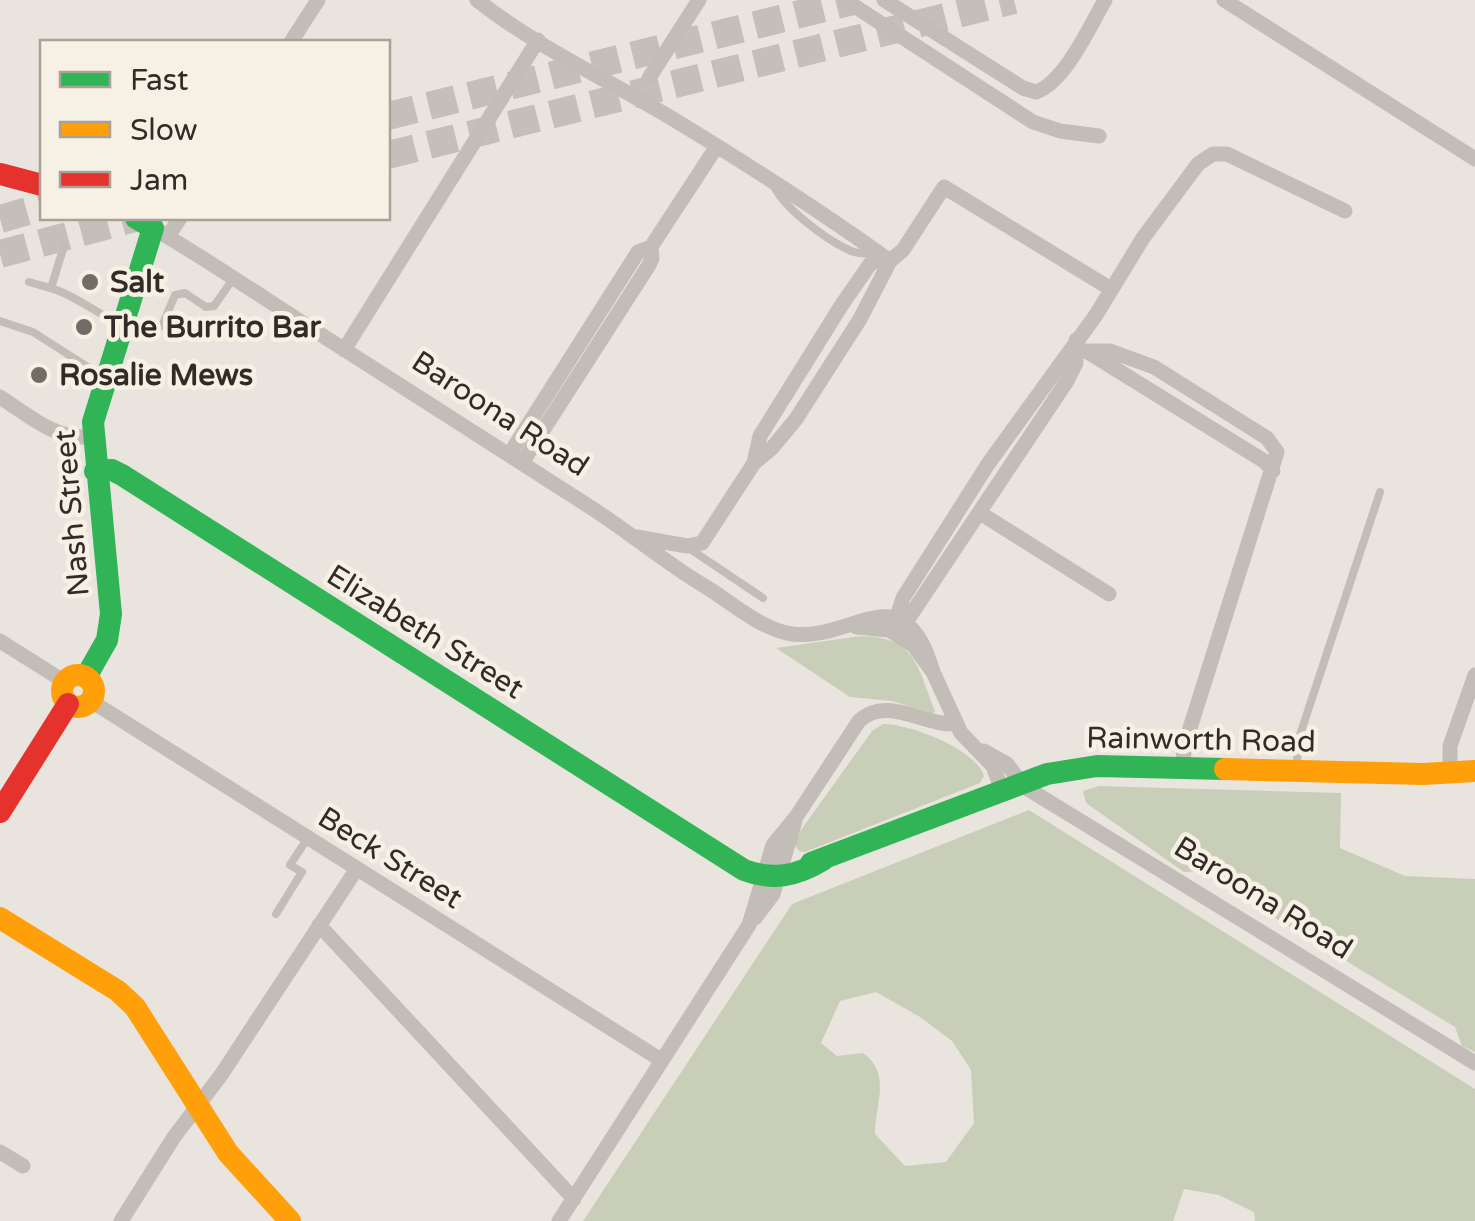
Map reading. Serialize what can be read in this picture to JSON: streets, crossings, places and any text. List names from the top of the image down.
{
  "streets": {
    "street": [
      "Baroona Road",
      "Nash Street",
      "Elizabeth Street",
      "Rainworth Road",
      "Beck Street"
    ]
  },
  "crossings": [
    ["Baroona Road", "Nash Street"],
    ["Baroona Road", "Rainworth Road"],
    ["Nash Street", "Elizabeth Street"],
    ["Nash Street", "Beck Street"],
    ["Elizabeth Street", "Rainworth Road"]
  ],
  "places": ["Salt", "The Burrito Bar", "Rosalie Mews"],
  "legend": ["Fast", "Slow", "Jam"]
}
